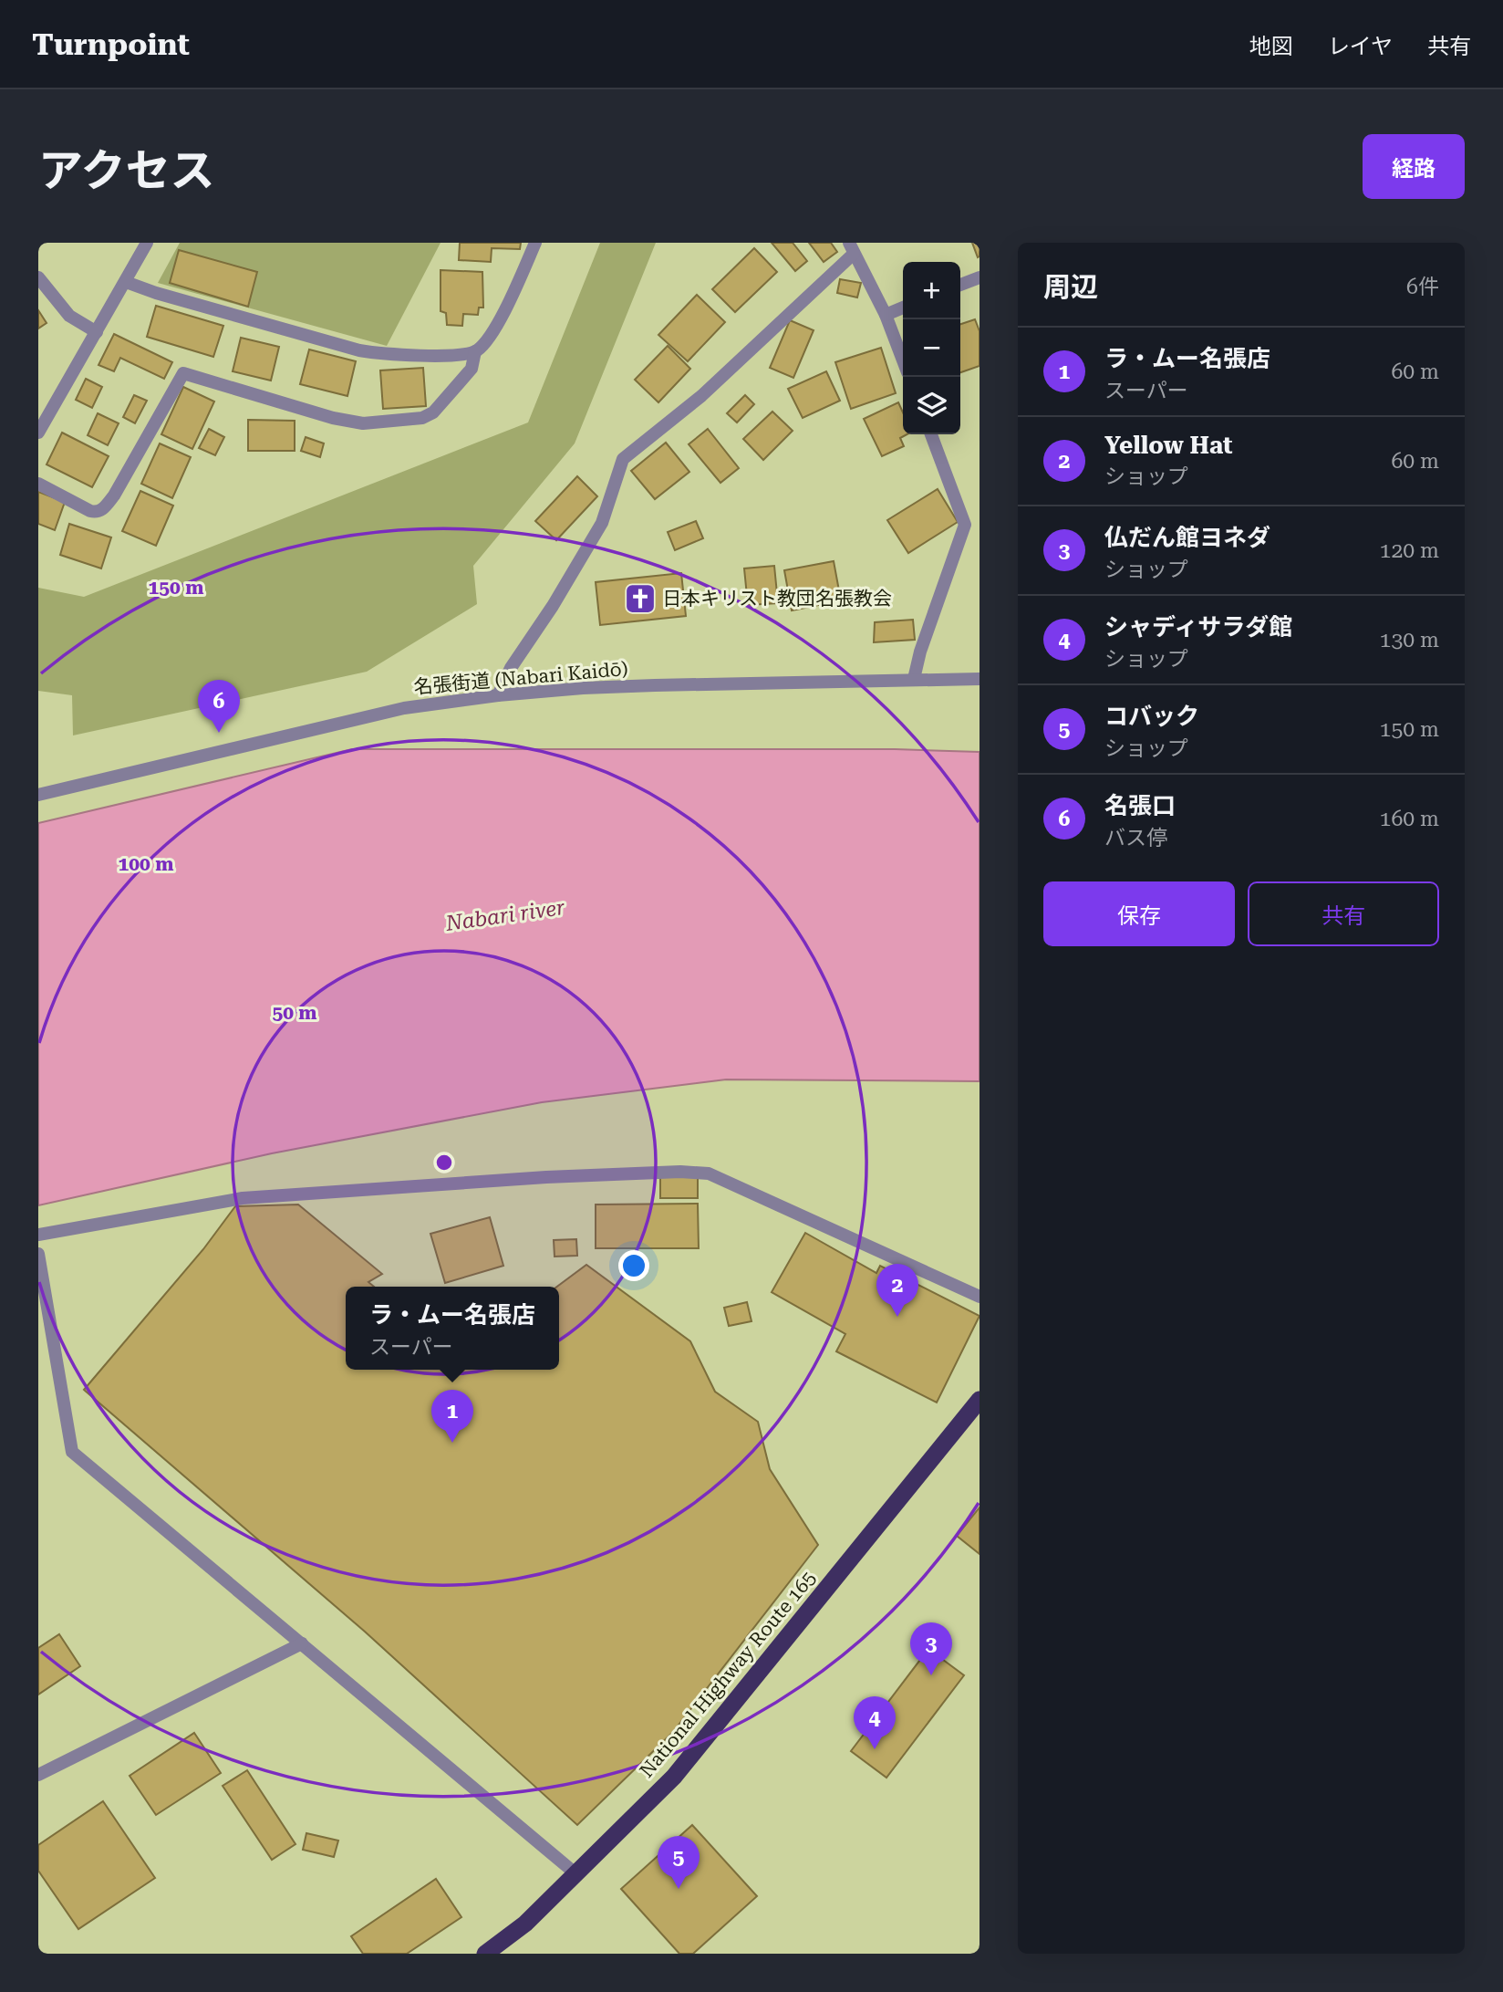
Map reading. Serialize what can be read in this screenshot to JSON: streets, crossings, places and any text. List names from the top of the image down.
{
  "streets": {
    "highway": ["National Highway Route 165"],
    "street": ["名張街道 (Nabari Kaidō)"]
  },
  "water": ["Nabari river"],
  "places": {
    "church": ["日本キリスト教団名張教会"]
  },
  "page": {
    "header": "Turnpoint",
    "nav": ["地図", "レイヤ", "共有"],
    "title": "アクセス",
    "buttons": [
      "経路",
      ["保存", "共有"]
    ],
    "heading": ["周辺", "6件"],
    "map_buttons": ["+", "−"],
    "list": [
      {
        "mark": "1",
        "name": "ラ・ムー名張店",
        "note": "スーパー",
        "value": "60 m"
      },
      {
        "mark": "2",
        "name": "Yellow Hat",
        "note": "ショップ",
        "value": "60 m"
      },
      {
        "mark": "3",
        "name": "仏だん館ヨネダ",
        "note": "ショップ",
        "value": "120 m"
      },
      {
        "mark": "4",
        "name": "シャディサラダ館",
        "note": "ショップ",
        "value": "130 m"
      },
      {
        "mark": "5",
        "name": "コバック",
        "note": "ショップ",
        "value": "150 m"
      },
      {
        "mark": "6",
        "name": "名張口",
        "note": "バス停",
        "value": "160 m"
      }
    ],
    "pins": [
      "6",
      "2",
      "1",
      "3",
      "4",
      "5"
    ],
    "popup": ["ラ・ムー名張店", "スーパー"]
  },
  "rings": ["150 m", "100 m", "50 m"]
}
